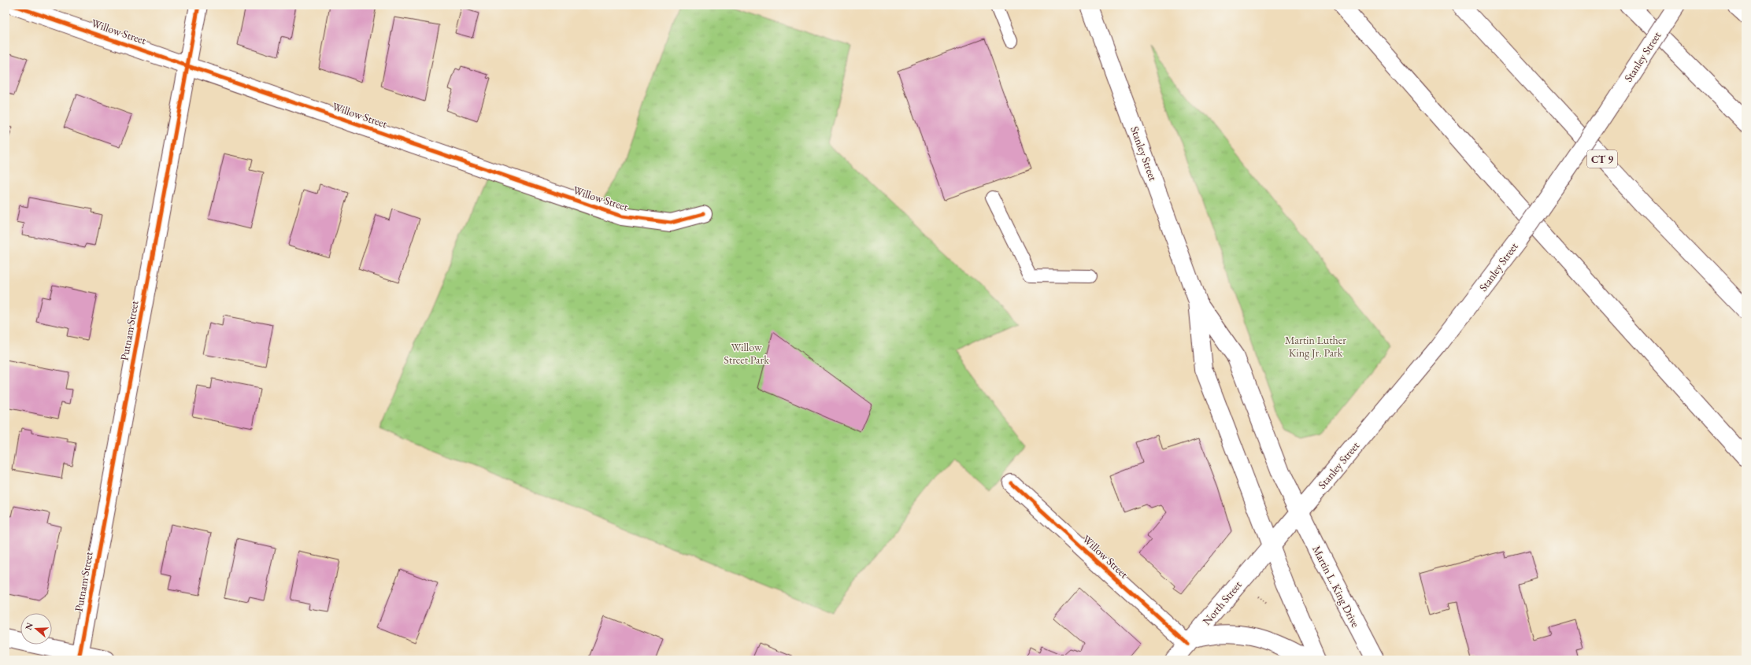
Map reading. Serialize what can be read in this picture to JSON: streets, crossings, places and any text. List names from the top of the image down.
{
  "streets": {
    "main road": [
      "Willow Street",
      "Stanley Street",
      "CT 9",
      "Putnam Street",
      "Martin L. King Drive",
      "North Street"
    ]
  },
  "crossings": [
    ["Willow Street", "Putnam Street"],
    ["Willow Street", "North Street"],
    ["Stanley Street", "Martin L. King Drive"],
    ["Stanley Street", "North Street"]
  ],
  "parks": ["Martin Luther King Jr. Park", "Willow Street Park"],
  "north": "left"
}
